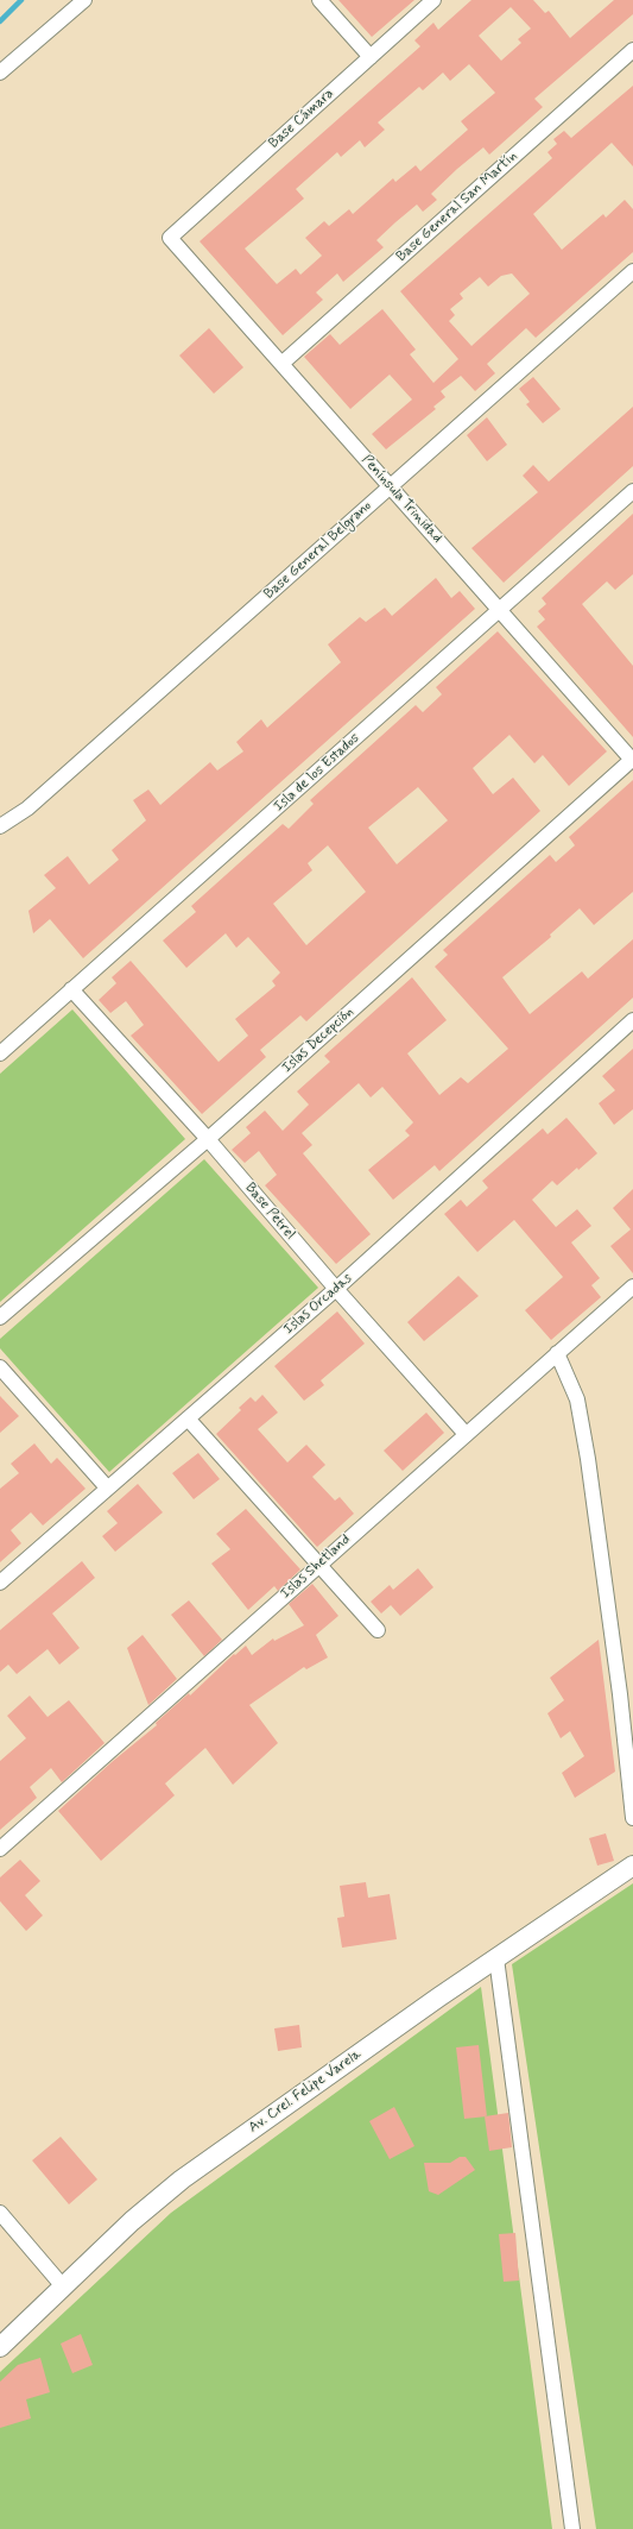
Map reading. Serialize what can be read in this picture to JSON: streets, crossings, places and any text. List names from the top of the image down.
{
  "streets": {
    "main road": ["Av. Crel. Felipe Varela"],
    "street": [
      "Base Cámara",
      "Base General San Martín",
      "Península Trinidad",
      "Base General Belgrano",
      "Isla de los Estados",
      "Islas Decepción",
      "Base Petrel",
      "Islas Orcadas",
      "Islas Shetland"
    ]
  },
  "crossings": [
    ["Base Cámara", "Península Trinidad"],
    ["Base General San Martín", "Península Trinidad"],
    ["Península Trinidad", "Base General Belgrano"],
    ["Península Trinidad", "Isla de los Estados"],
    ["Península Trinidad", "Islas Decepción"],
    ["Isla de los Estados", "Base Petrel"],
    ["Islas Decepción", "Base Petrel"],
    ["Base Petrel", "Islas Orcadas"],
    ["Base Petrel", "Islas Shetland"]
  ]
}
